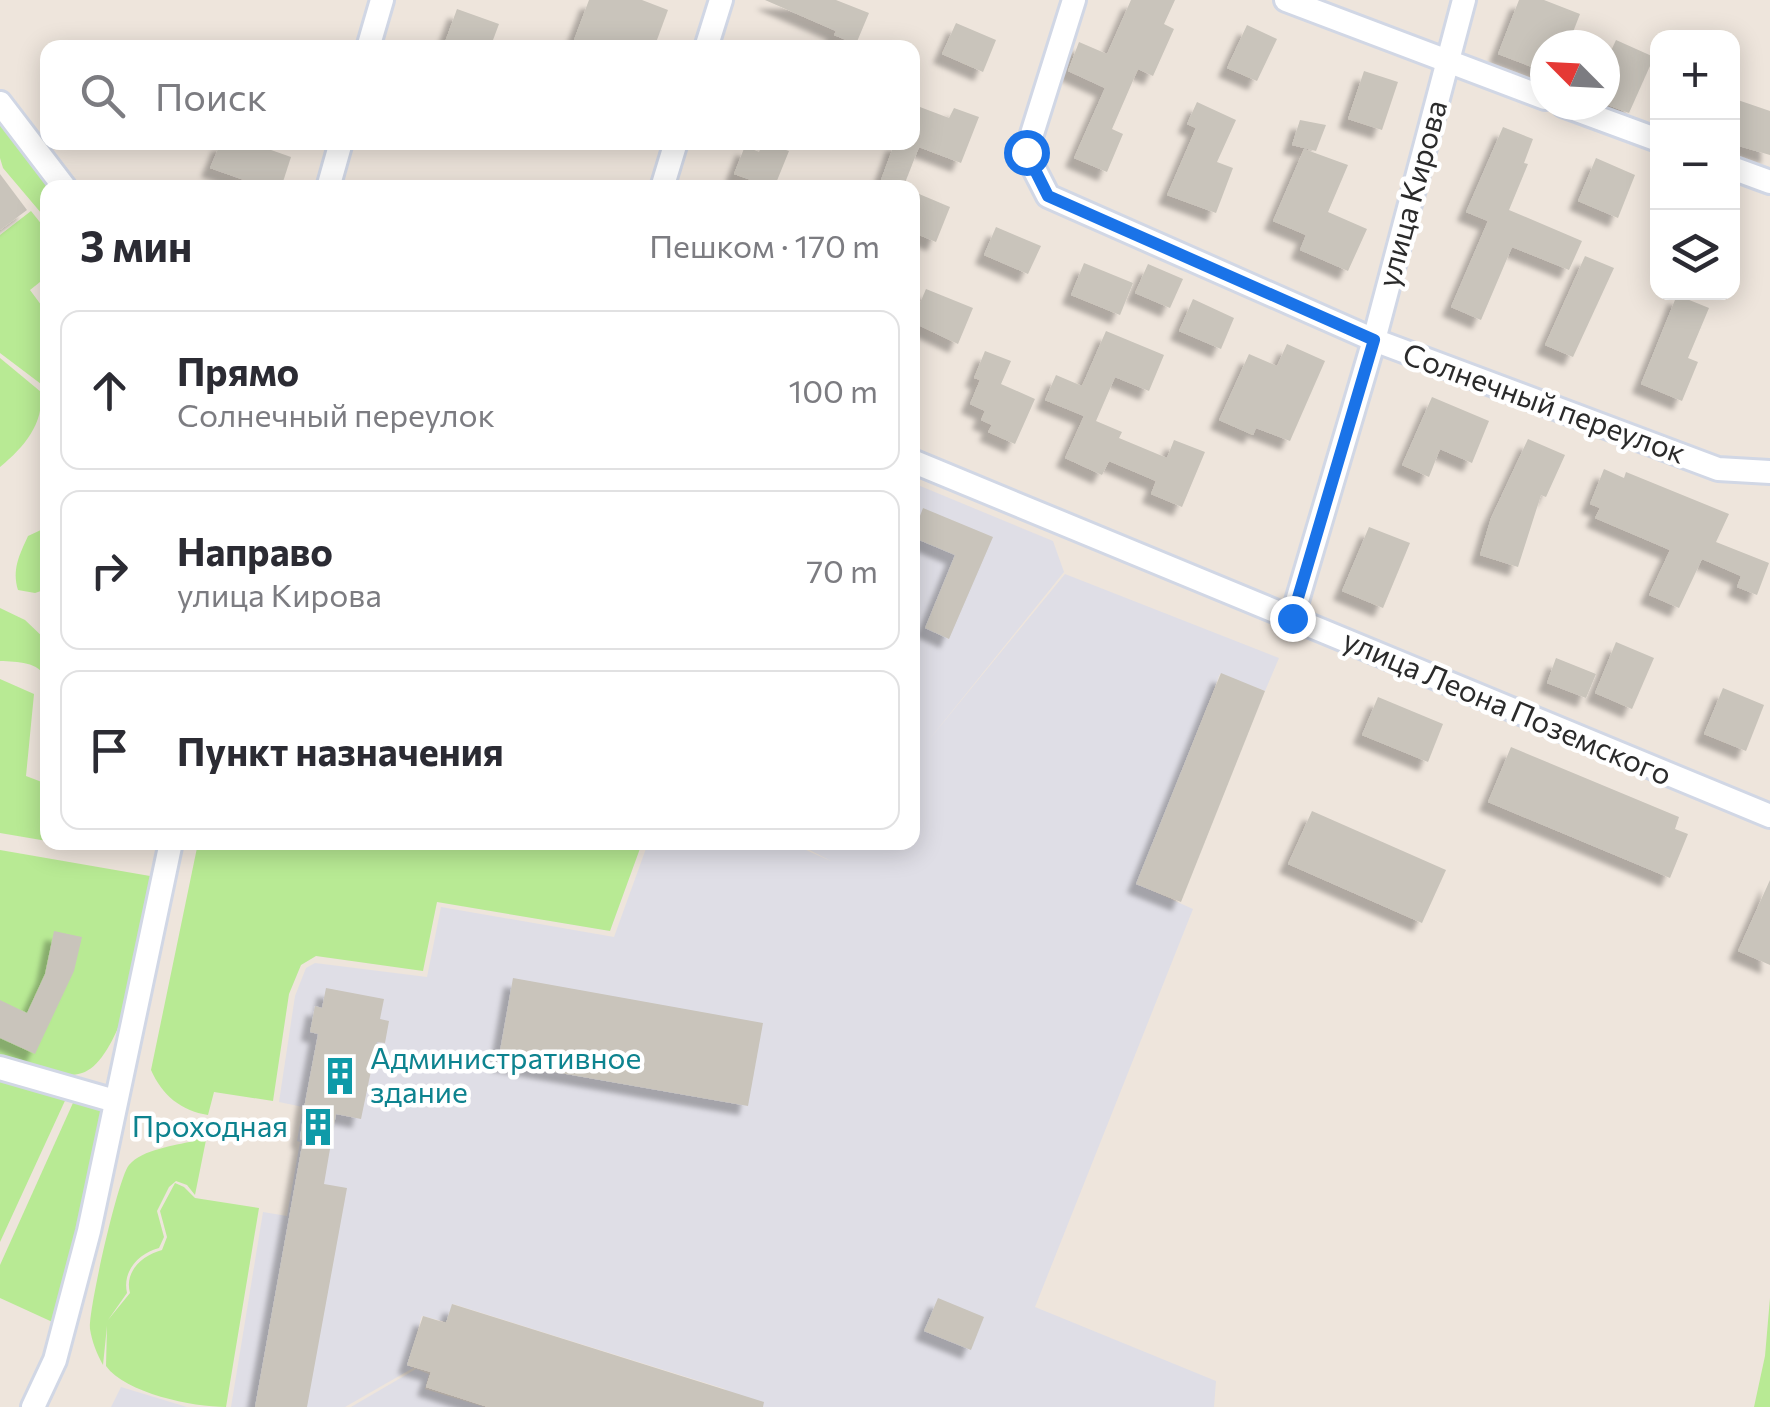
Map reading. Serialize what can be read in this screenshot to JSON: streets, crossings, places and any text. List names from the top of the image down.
{
  "streets": {
    "street": ["улица Кирова", "Солнечный переулок", "улица Леона Поземского"]
  },
  "crossings": [
    ["улица Кирова", "Солнечный переулок"],
    ["улица Кирова", "улица Леона Поземского"]
  ],
  "places": {
    "building": ["Административное здание", "Проходная"]
  },
  "north": "top left",
  "page": {
    "map_buttons": ["+", "−"],
    "search": "Поиск",
    "heading": ["3 мин", "Пешком · 170 m"],
    "list": [
      ["Прямо", "Солнечный переулок", "100 m"],
      ["Направо", "улица Кирова", "70 m"],
      "Пункт назначения"
    ]
  }
}
